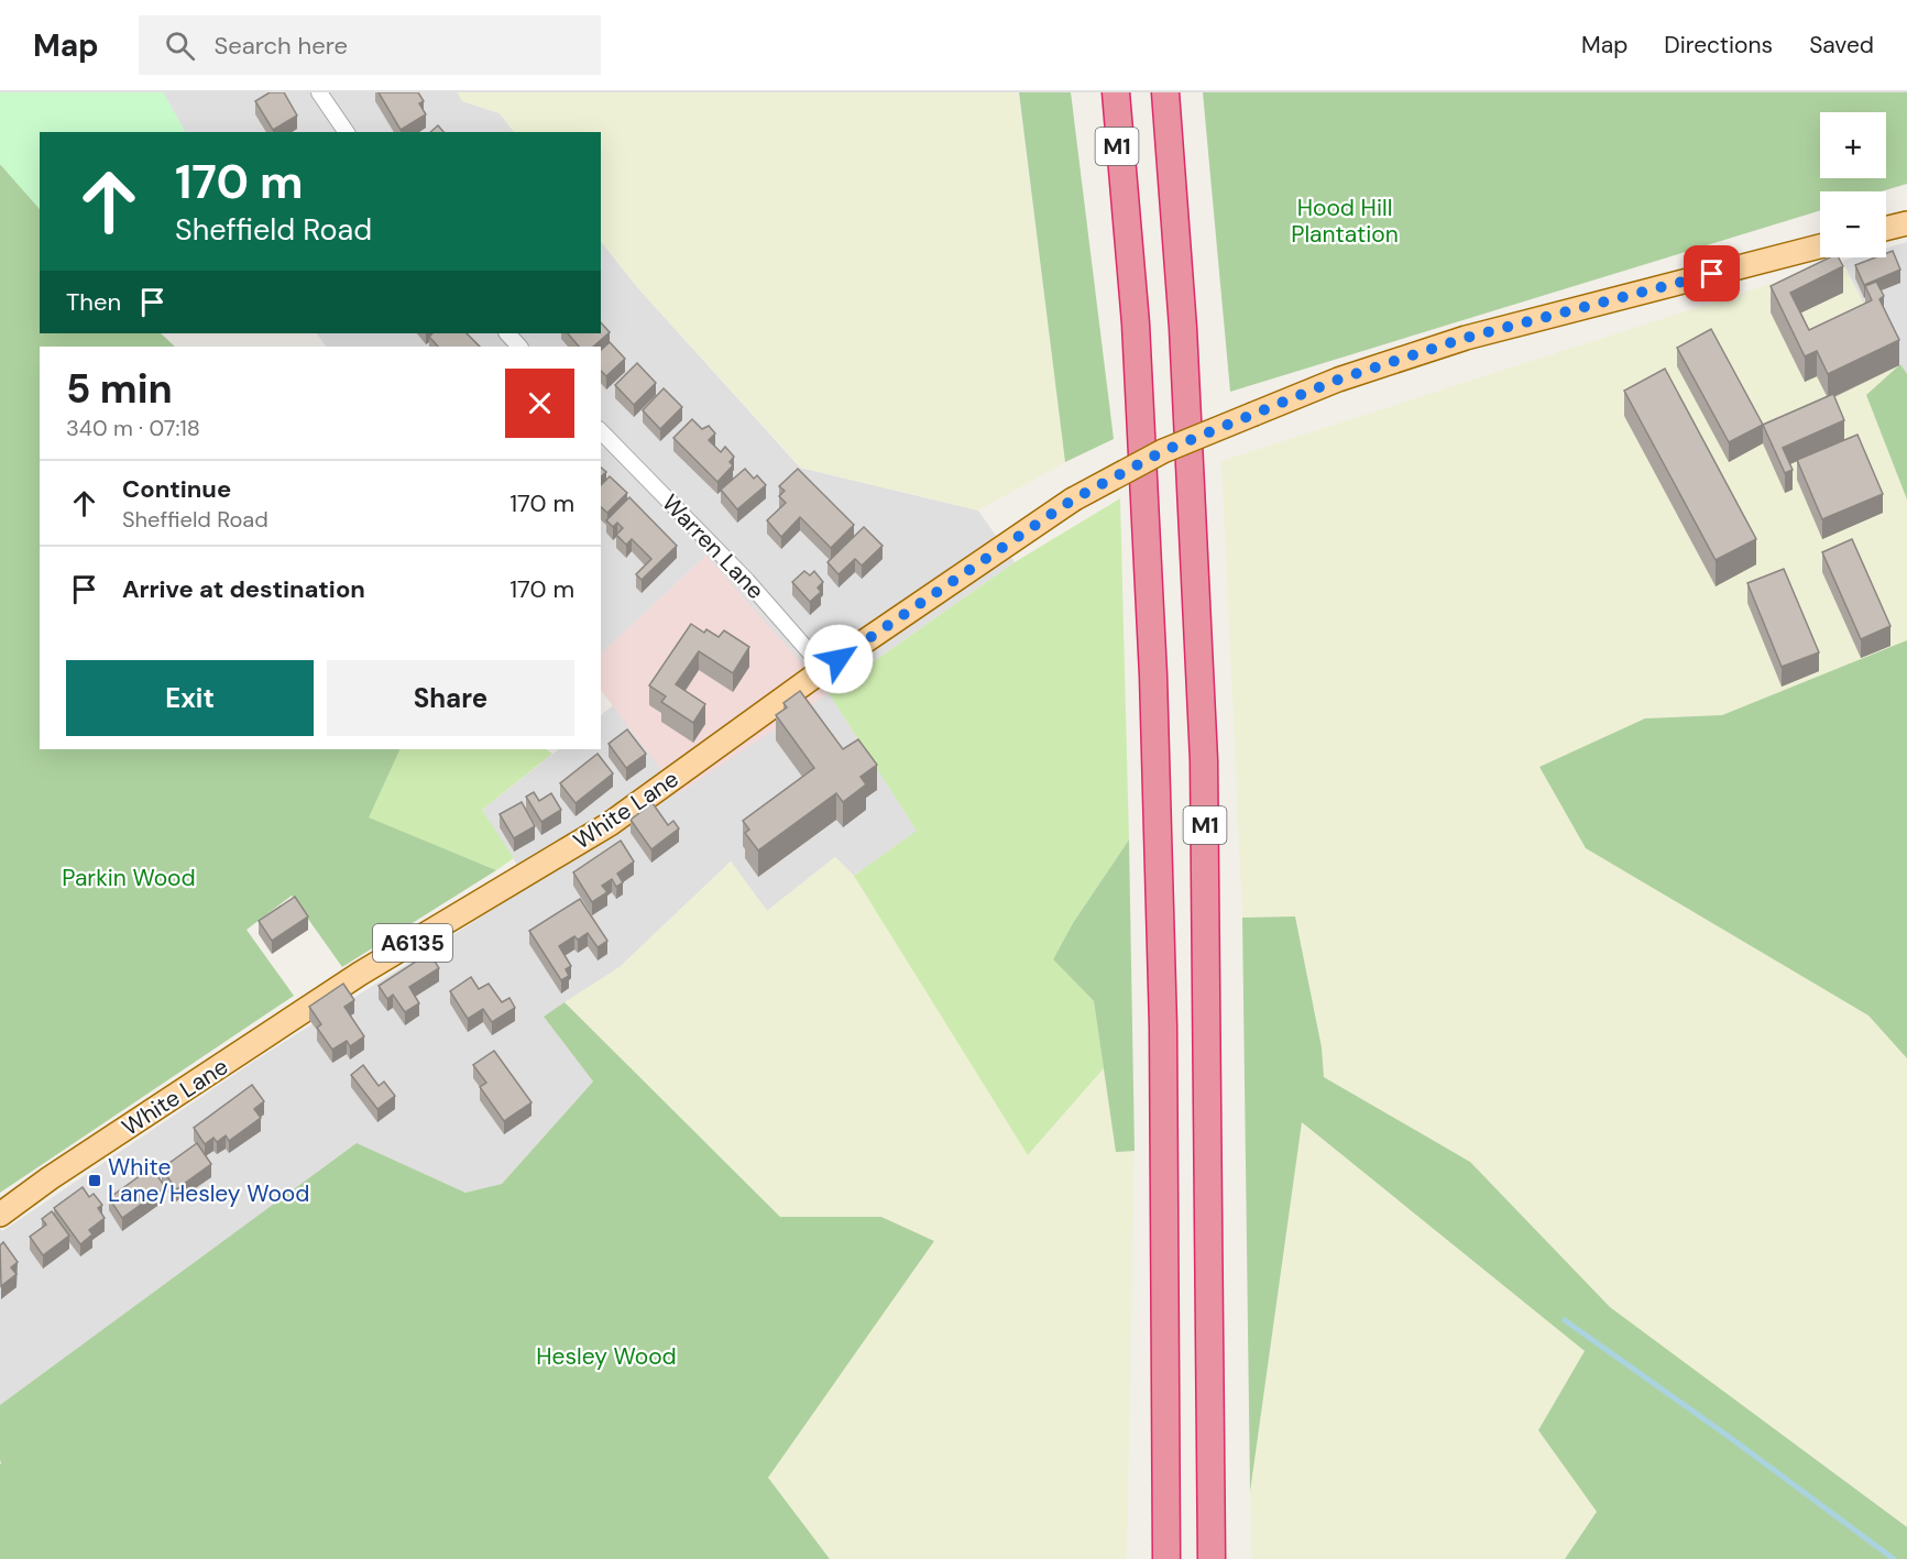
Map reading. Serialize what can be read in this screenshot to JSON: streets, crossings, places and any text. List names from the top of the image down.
{
  "streets": {
    "highway": ["M1"],
    "main road": ["White Lane", "A6135"],
    "street": ["Warren Lane"]
  },
  "crossings": [
    ["Warren Lane", "White Lane"]
  ],
  "parks": ["Hood Hill Plantation", "Parkin Wood", "Hesley Wood"],
  "places": {
    "transit": ["White Lane/Hesley Wood"]
  },
  "page": {
    "header": "Map",
    "search": "Search here",
    "nav": ["Map", "Directions", "Saved"],
    "map_buttons": ["+", "−"],
    "turn": ["170 m", "Sheffield Road"],
    "then": "Then",
    "heading": ["5 min", "340 m · 07:18"],
    "list": [
      {
        "name": "Continue",
        "note": "Sheffield Road",
        "value": "170 m"
      },
      {
        "name": "Arrive at destination",
        "value": "170 m"
      }
    ],
    "buttons": ["Exit", "Share"]
  }
}
